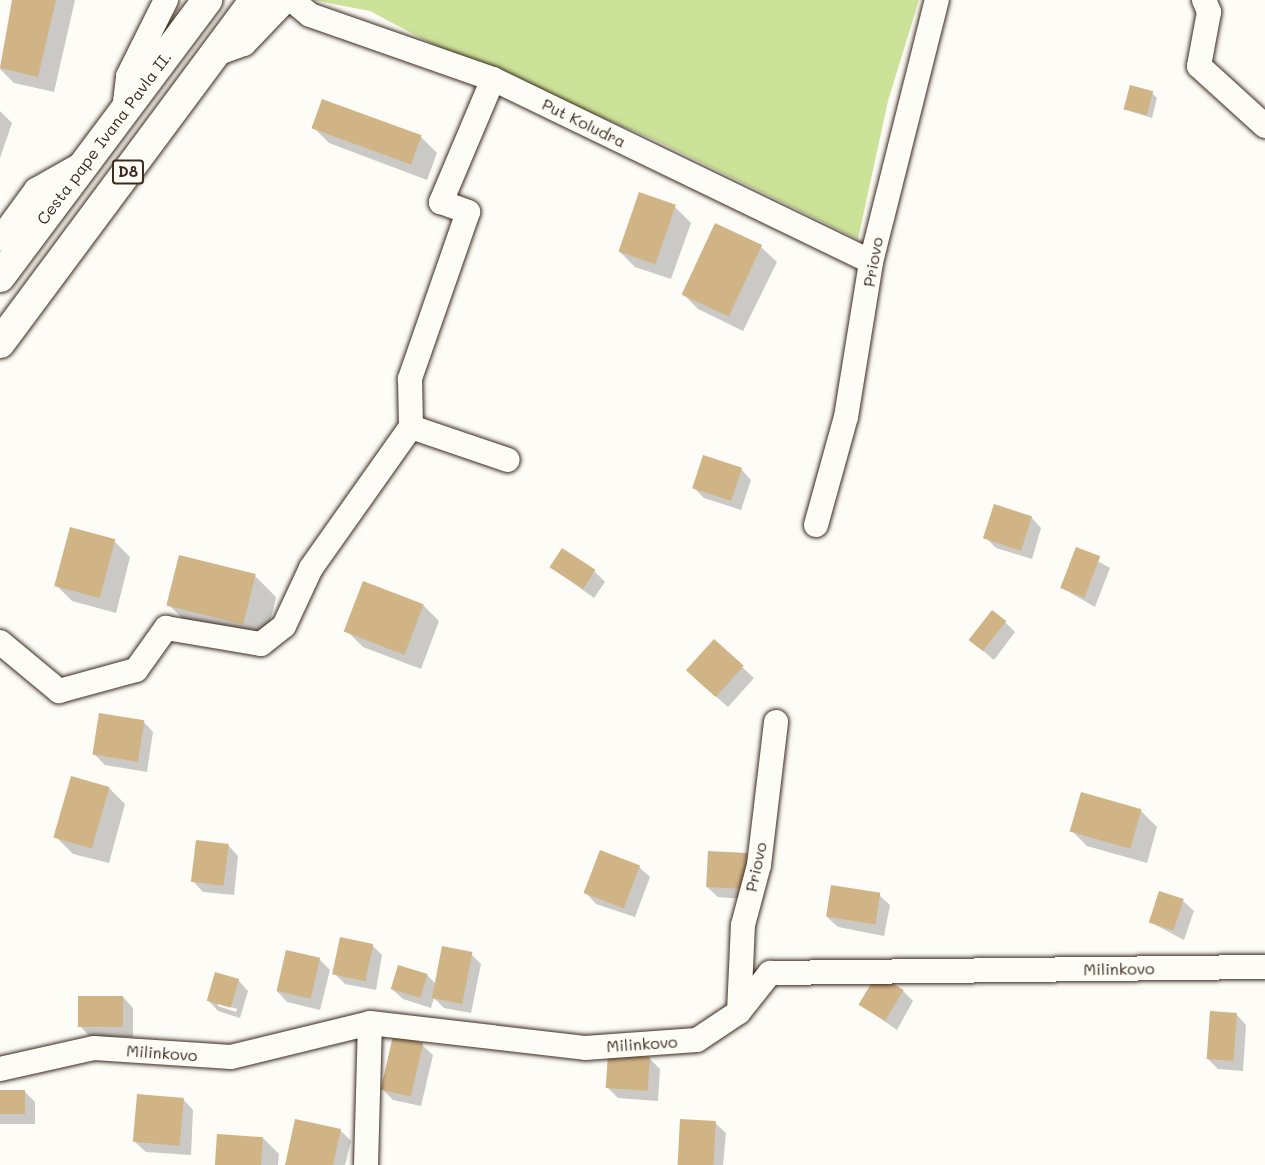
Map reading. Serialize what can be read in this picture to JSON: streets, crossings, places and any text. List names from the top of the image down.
{
  "streets": {
    "main road": ["Cesta pape Ivana Pavla II.", "D8"],
    "street": ["Put Koludra", "Priovo", "Milinkovo"]
  },
  "crossings": [
    ["Put Koludra", "Priovo"],
    ["Priovo", "Milinkovo"]
  ]
}
